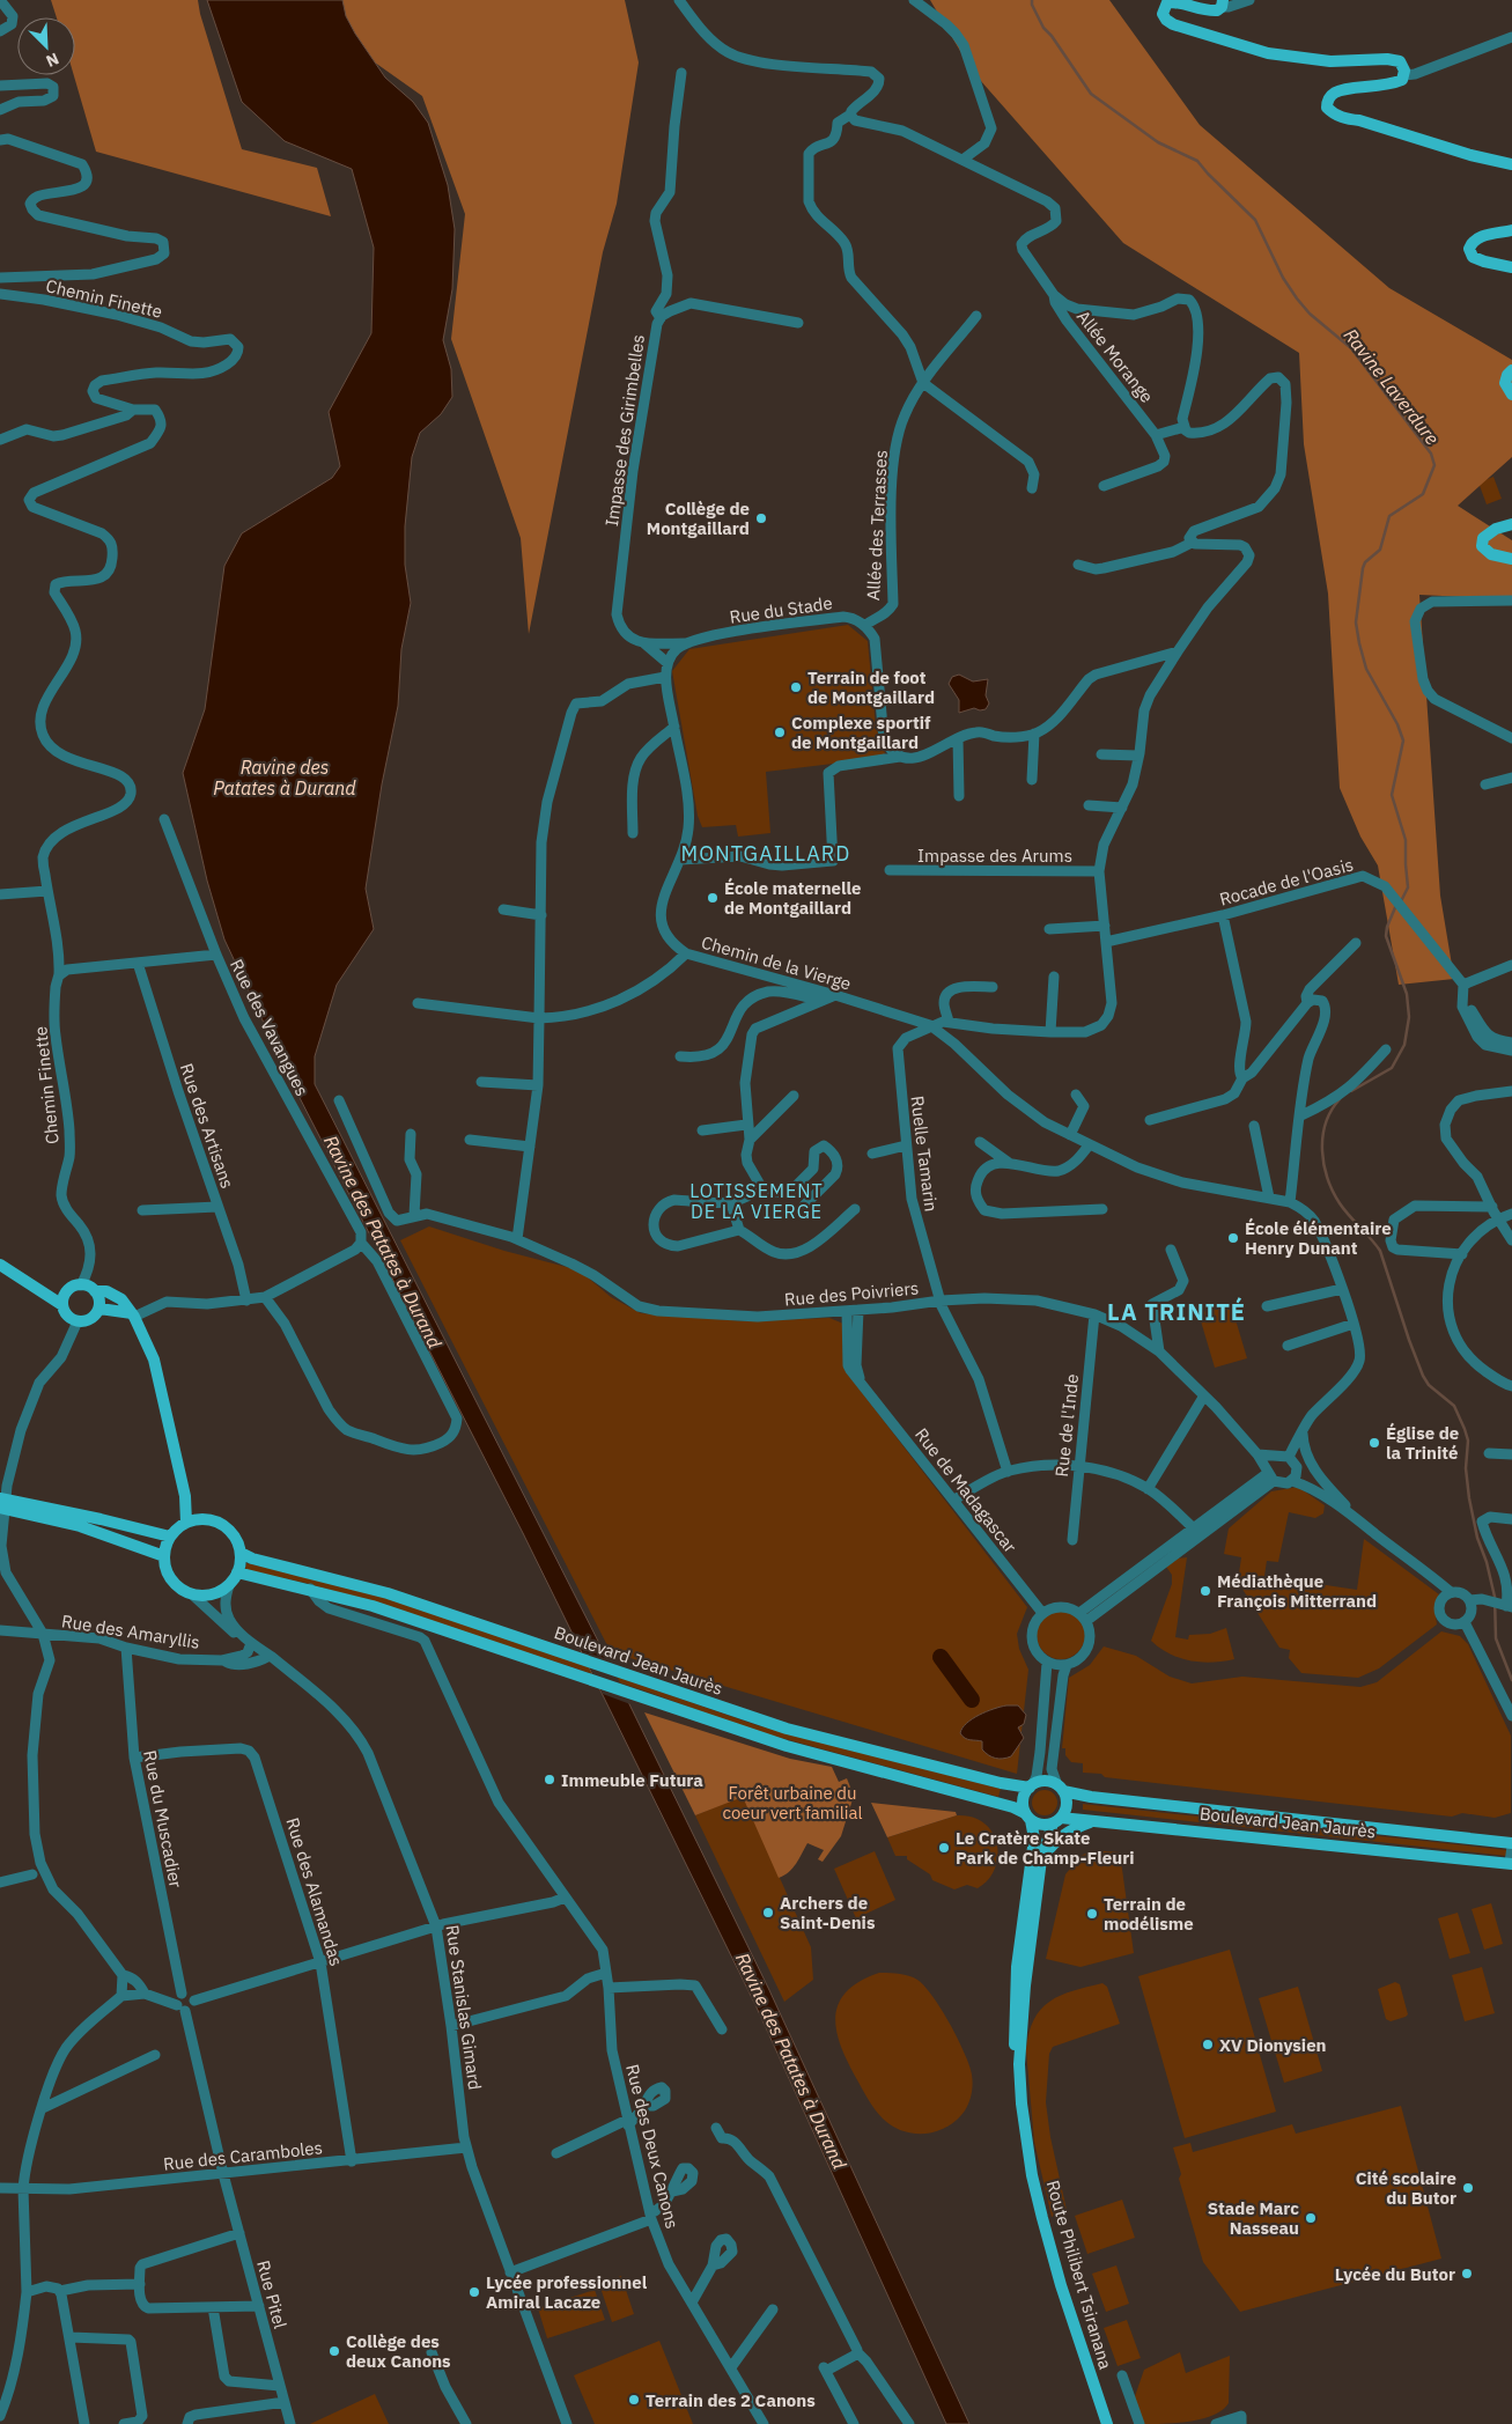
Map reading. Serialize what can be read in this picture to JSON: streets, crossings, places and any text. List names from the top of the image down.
{
  "streets": {
    "main road": ["Boulevard Jean Jaurès", "Route Philibert Tsiranana"],
    "street": [
      "Chemin Finette",
      "Allée Morange",
      "Impasse des Girimbelles",
      "Allée des Terrasses",
      "Rue du Stade",
      "Impasse des Arums",
      "Rocade de l'Oasis",
      "Chemin de la Vierge",
      "Rue des Vavangues",
      "Rue des Artisans",
      "Ruelle Tamarin",
      "Rue des Poivriers",
      "Rue de l'Inde",
      "Rue de Madagascar",
      "Rue des Amaryllis",
      "Rue du Muscadier",
      "Rue des Alamandas",
      "Rue Stanislas Gimard",
      "Rue des Deux Canons",
      "Rue des Caramboles",
      "Rue Pitel"
    ]
  },
  "crossings": [
    ["Allée des Terrasses", "Rue du Stade"],
    ["Chemin de la Vierge", "Ruelle Tamarin"],
    ["Ruelle Tamarin", "Rue des Poivriers"],
    ["Rue des Poivriers", "Rue de l'Inde"],
    ["Rue des Poivriers", "Rue de Madagascar"],
    ["Rue des Amaryllis", "Rue du Muscadier"],
    ["Rue des Amaryllis", "Rue Stanislas Gimard"],
    ["Boulevard Jean Jaurès", "Rue Stanislas Gimard"],
    ["Boulevard Jean Jaurès", "Rue des Deux Canons"],
    ["Boulevard Jean Jaurès", "Route Philibert Tsiranana"],
    ["Rue du Muscadier", "Rue des Alamandas"],
    ["Rue des Alamandas", "Rue des Caramboles"],
    ["Rue Stanislas Gimard", "Rue des Caramboles"],
    ["Rue des Caramboles", "Rue Pitel"]
  ],
  "districts": ["MONTGAILLARD", "LOTISSEMENT DE LA VIERGE", "LA TRINITÉ"],
  "water": ["Ravine Laverdure", "Ravine des Patates à Durand"],
  "parks": ["Forêt urbaine du coeur vert familial"],
  "places": [
    "Collège de Montgaillard",
    "Terrain de foot de Montgaillard",
    "Complexe sportif de Montgaillard",
    "École maternelle de Montgaillard",
    "École élémentaire Henry Dunant",
    "Église de la Trinité",
    "Médiathèque François Mitterrand",
    "Immeuble Futura",
    "Le Cratère Skate Park de Champ-Fleuri",
    "Archers de Saint-Denis",
    "Terrain de modélisme",
    "XV Dionysien",
    "Cité scolaire du Butor",
    "Stade Marc Nasseau",
    "Lycée du Butor",
    "Lycée professionnel Amiral Lacaze",
    "Collège des deux Canons",
    "Terrain des 2 Canons"
  ],
  "north": "bottom right"
}
